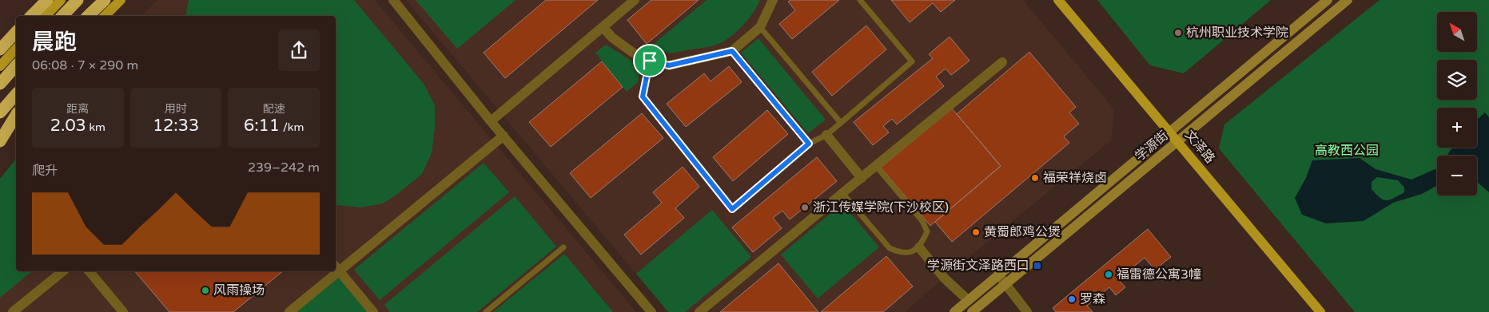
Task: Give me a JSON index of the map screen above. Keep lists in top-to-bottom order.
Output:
{
  "streets": {
    "main road": ["学源街", "文泽路"]
  },
  "crossings": [
    ["学源街", "文泽路"]
  ],
  "parks": ["高教西公园"],
  "places": {
    "other": [
      "杭州职业技术学院",
      "福荣祥烧卤",
      "浙江传媒学院(下沙校区)",
      "黄蜀郎鸡公煲",
      "福雷德公寓3幢",
      "风雨操场",
      "罗森"
    ],
    "transit": ["学源街文泽路西口"]
  },
  "north": "top left",
  "page": {
    "map_buttons": ["+", "−"],
    "heading": ["晨跑", "06:08 · 7 × 290 m"],
    "stats": [
      ["距离", "2.03 km"],
      ["用时", "12:33"],
      ["配速", "6:11 /km"]
    ],
    "chart": ["爬升", "239–242 m"]
  }
}
